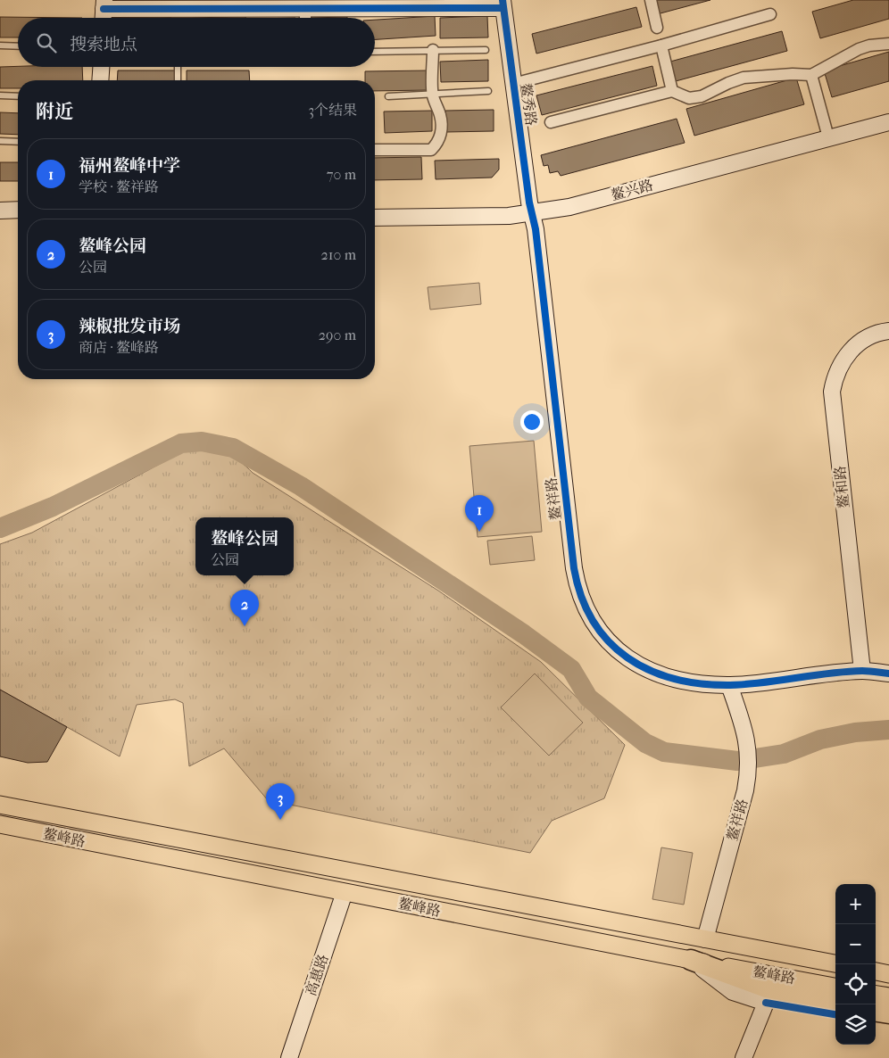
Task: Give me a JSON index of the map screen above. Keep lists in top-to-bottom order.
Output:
{
  "streets": {
    "main road": ["鳌峰路"],
    "street": [
      "鳌秀路",
      "鳌兴路",
      "鳌和路",
      "鳌祥路",
      "高惠路"
    ]
  },
  "crossings": [
    ["鳌秀路", "鳌兴路"],
    ["鳌秀路", "鳌祥路"],
    ["鳌兴路", "鳌祥路"],
    ["鳌祥路", "鳌峰路"],
    ["鳌峰路", "高惠路"]
  ],
  "page": {
    "search": "搜索地点",
    "heading": ["附近", "3个结果"],
    "list": [
      {
        "mark": "1",
        "name": "福州鳌峰中学",
        "note": "学校 · 鳌祥路",
        "value": "70 m"
      },
      {
        "mark": "2",
        "name": "鳌峰公园",
        "note": "公园",
        "value": "210 m"
      },
      {
        "mark": "3",
        "name": "辣椒批发市场",
        "note": "商店 · 鳌峰路",
        "value": "290 m"
      }
    ],
    "pins": ["1", "2", "3"],
    "popup": ["鳌峰公园", "公园"],
    "map_buttons": ["+", "−"]
  }
}
